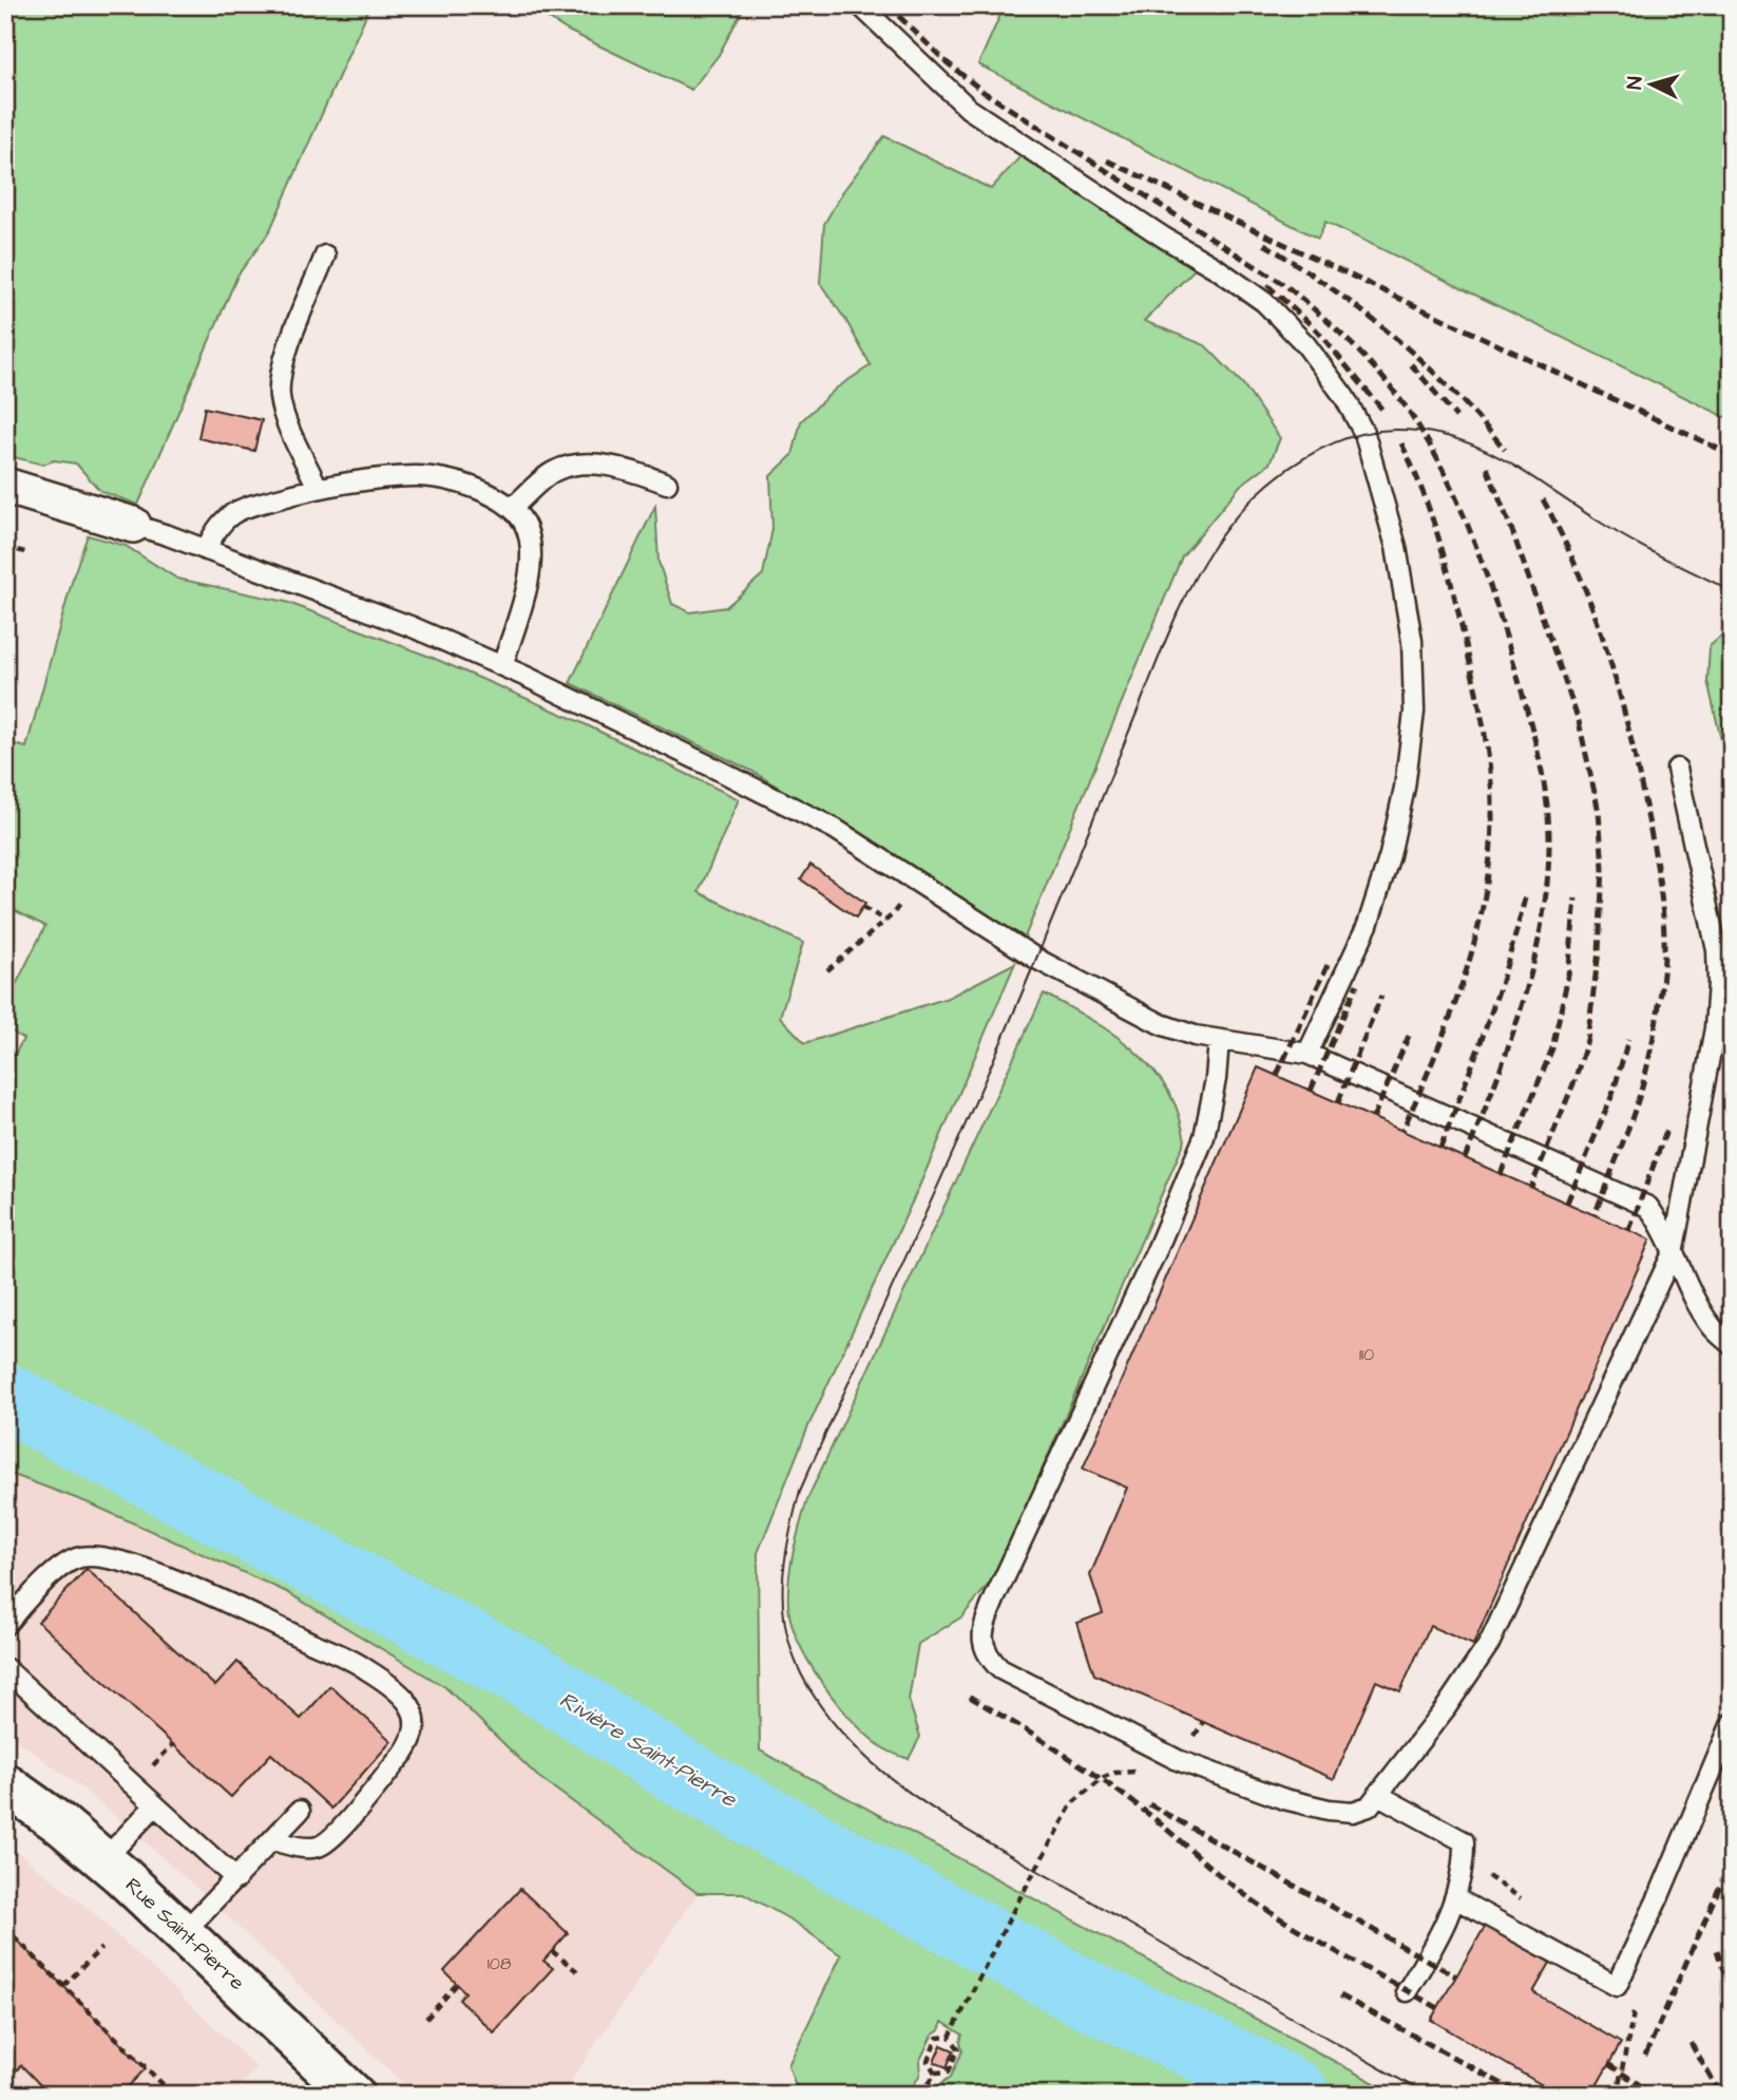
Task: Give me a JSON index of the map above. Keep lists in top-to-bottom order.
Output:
{
  "streets": {
    "main road": ["Rue Saint-Pierre"]
  },
  "water": ["Rivière Saint-Pierre"],
  "house_numbers": ["110", "108"],
  "north": "left"
}
